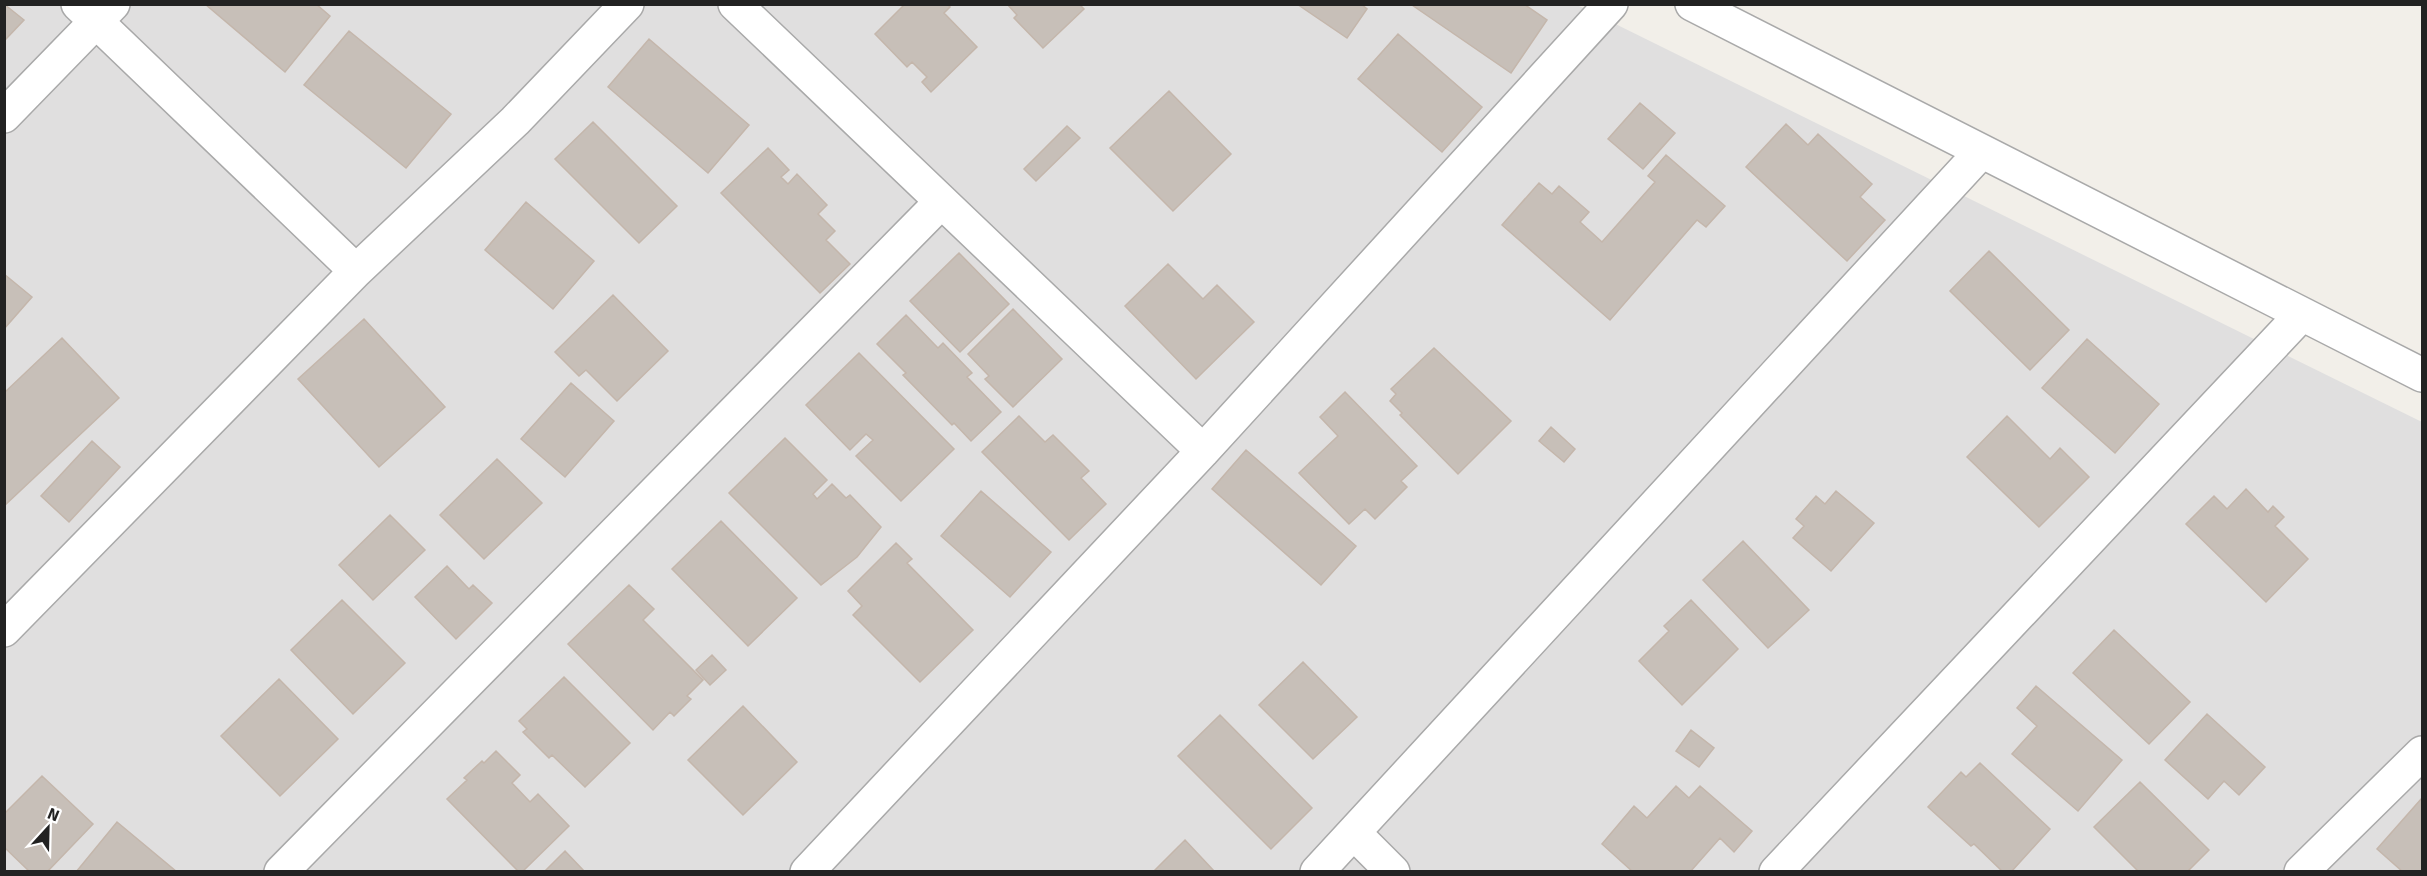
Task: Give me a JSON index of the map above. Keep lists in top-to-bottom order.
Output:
{
  "north": "top"
}
